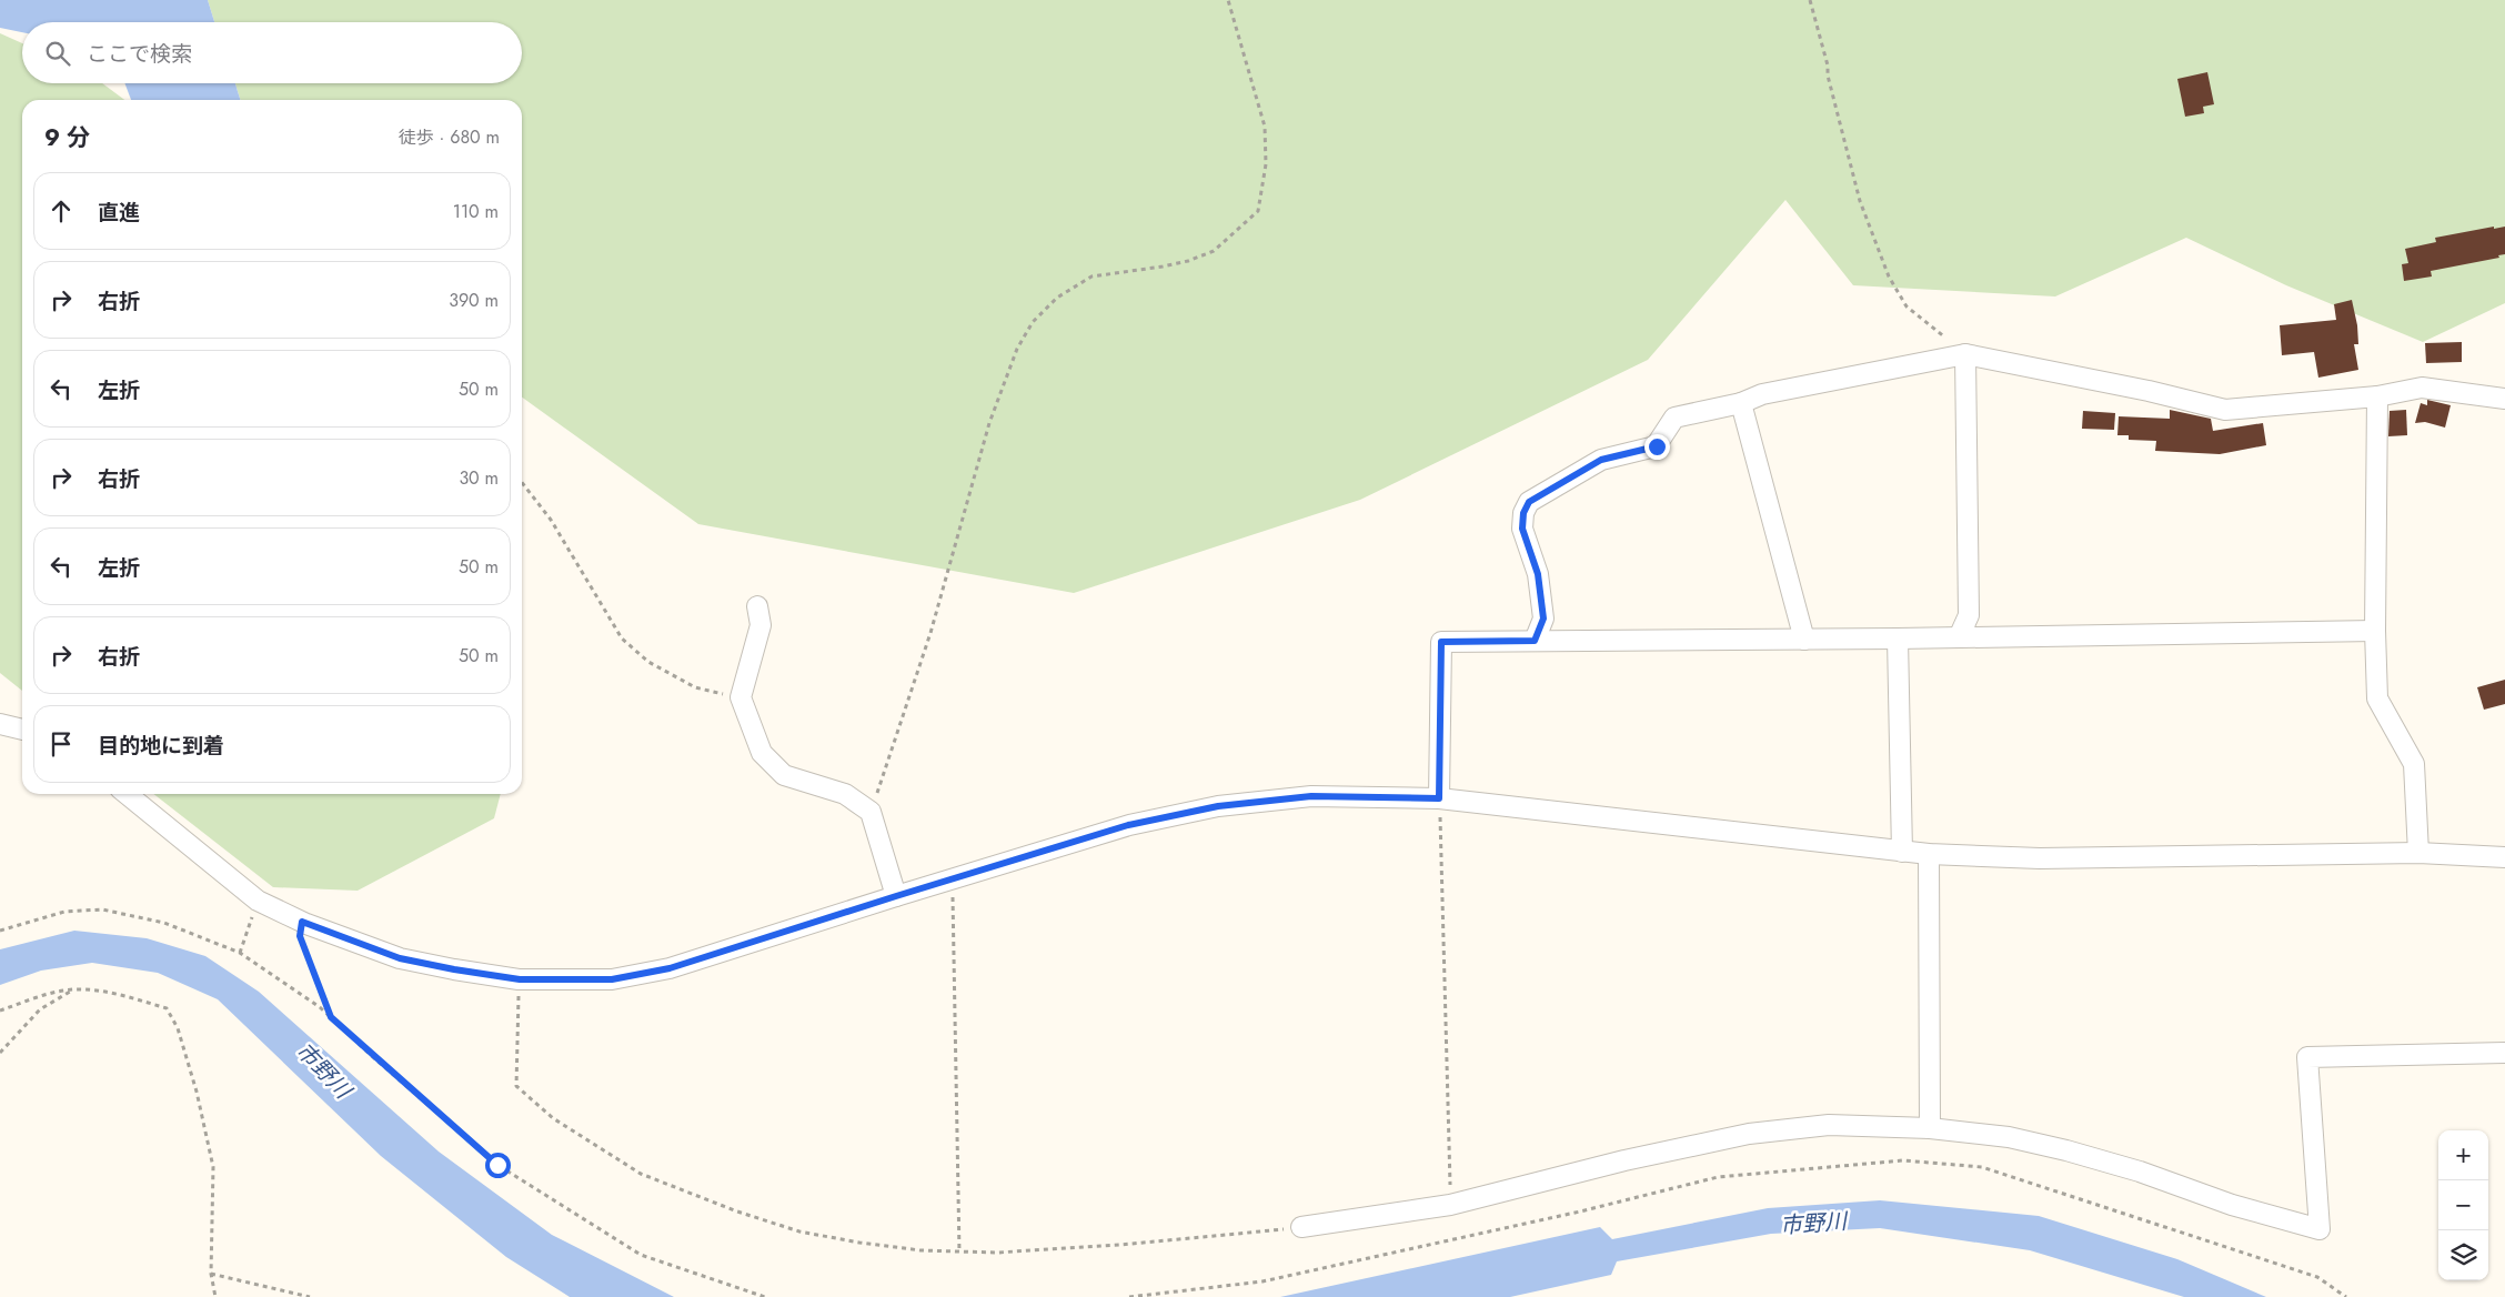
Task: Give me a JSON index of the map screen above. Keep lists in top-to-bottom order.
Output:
{
  "water": ["市野川"],
  "page": {
    "search": "ここで検索",
    "heading": ["9 分", "徒歩 · 680 m"],
    "list": [
      ["直進", "110 m"],
      ["右折", "390 m"],
      ["左折", "50 m"],
      ["右折", "30 m"],
      ["左折", "50 m"],
      ["右折", "50 m"],
      "目的地に到着"
    ],
    "map_buttons": ["+", "−"]
  }
}
